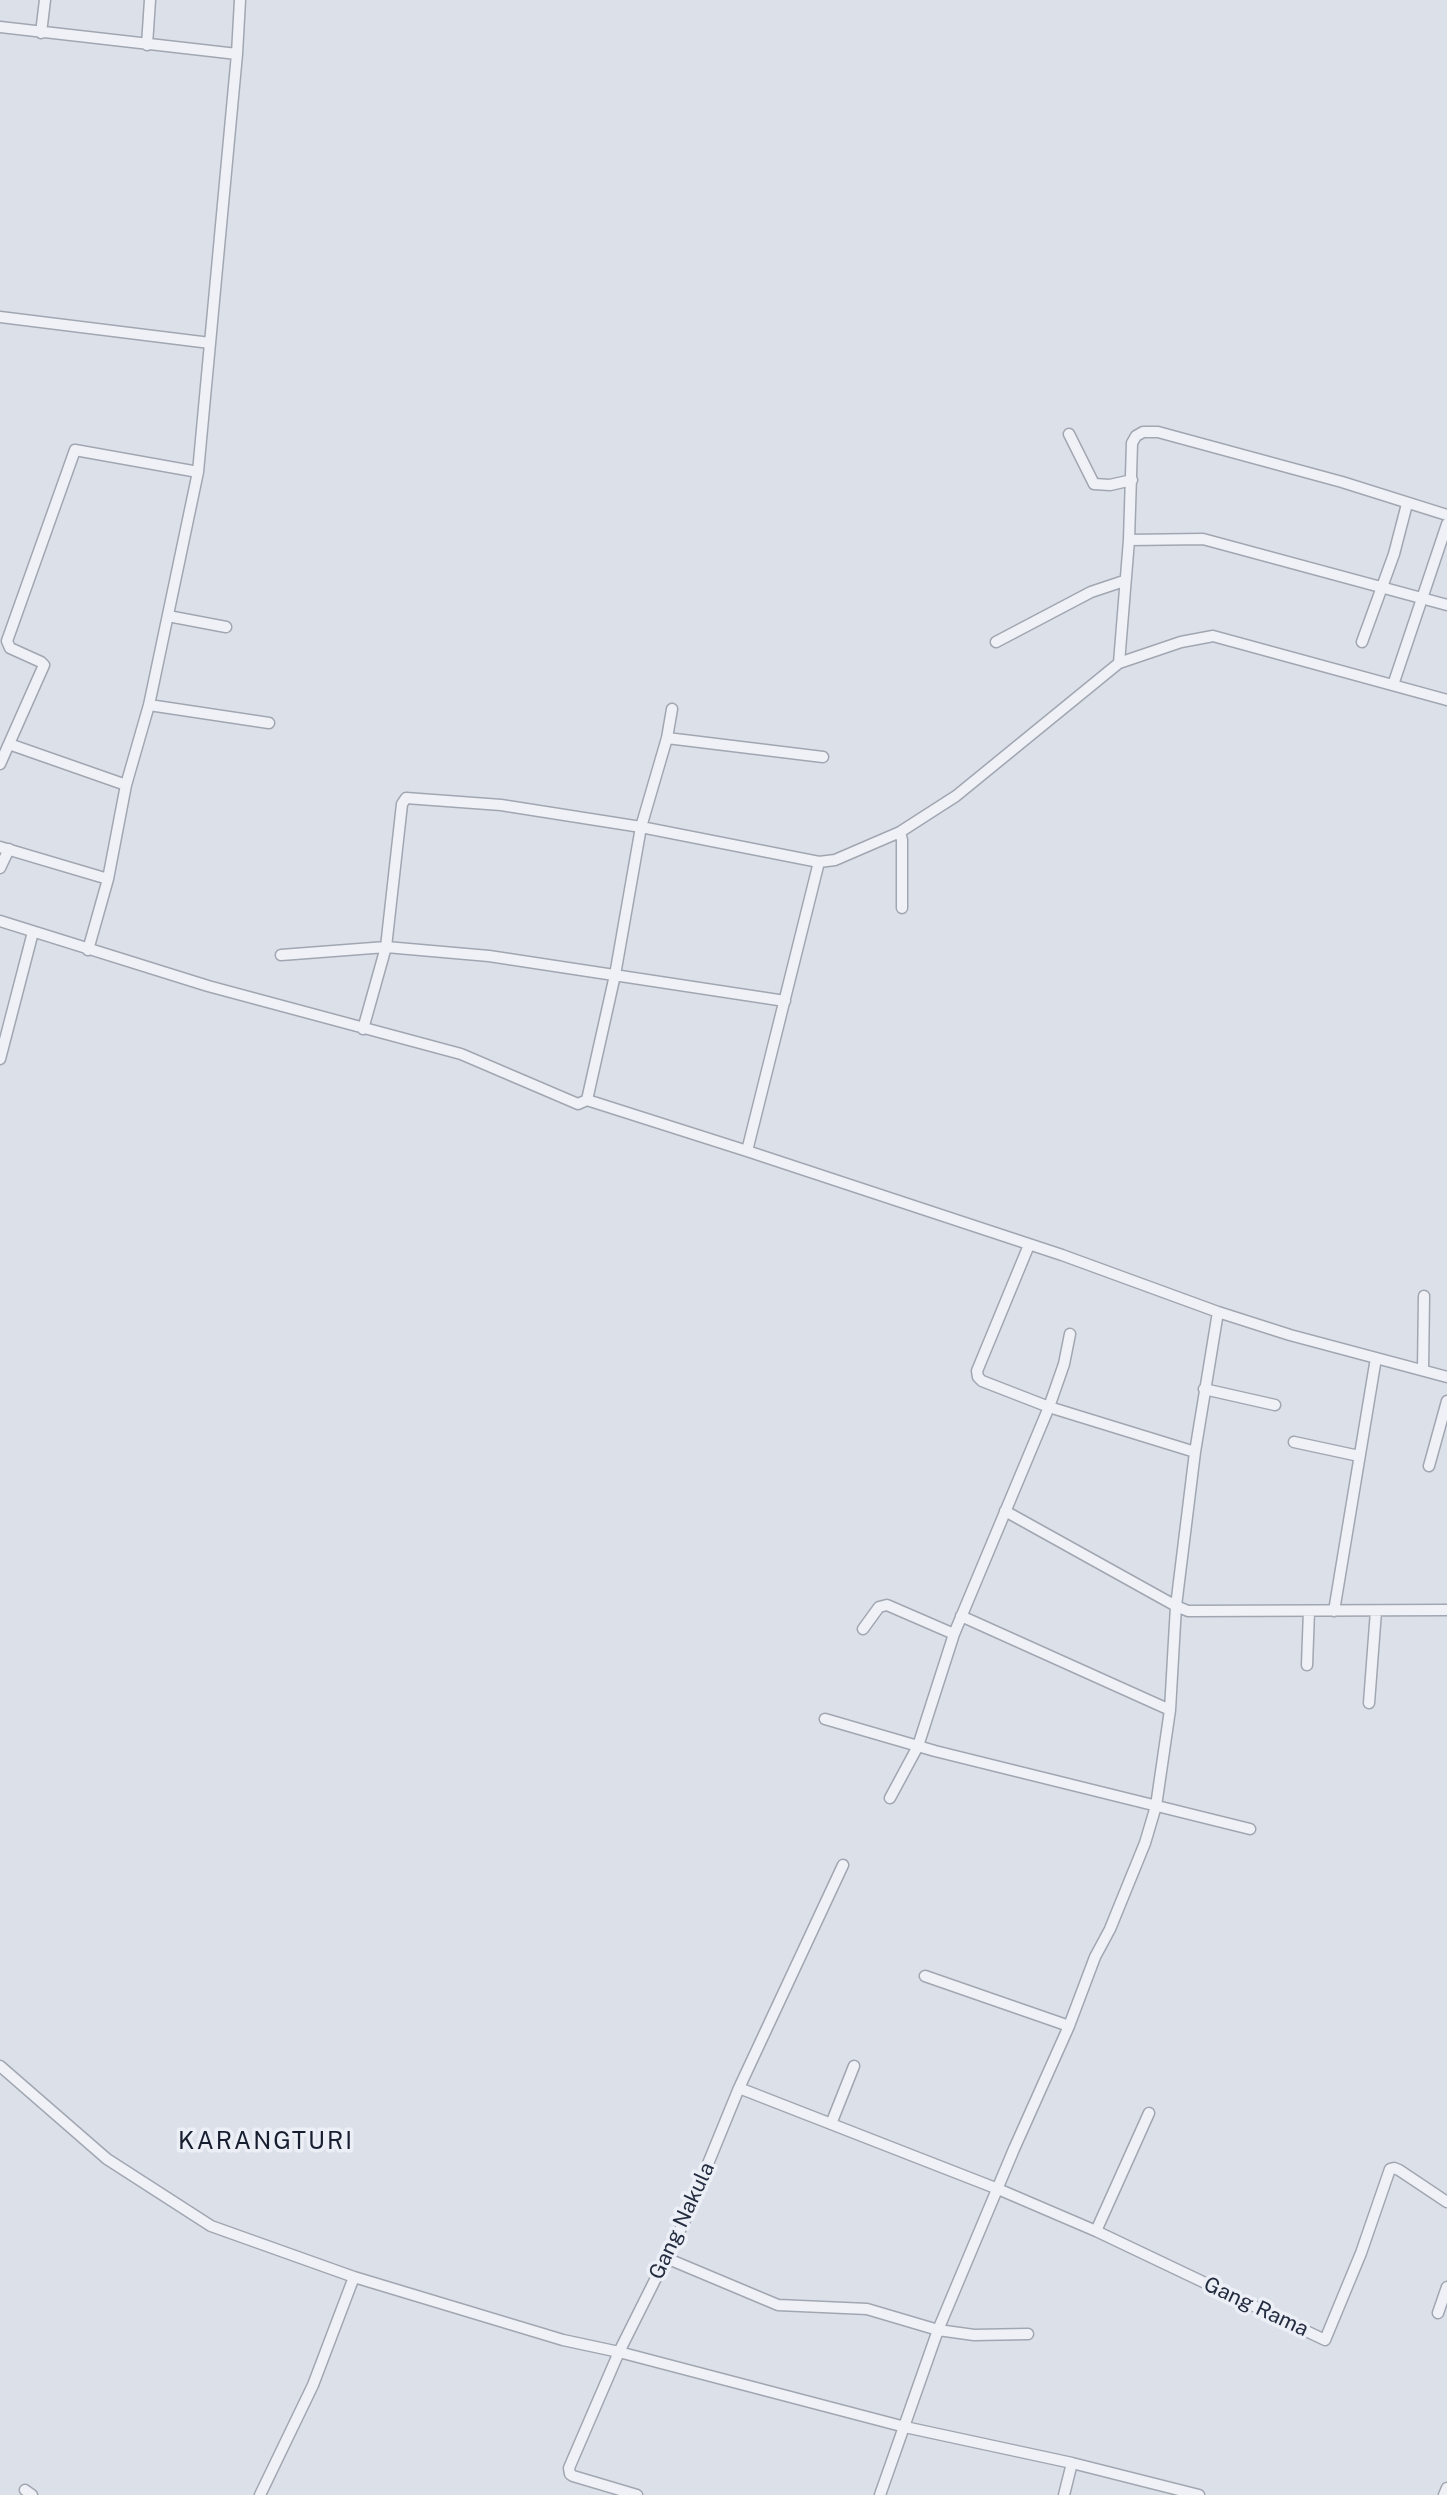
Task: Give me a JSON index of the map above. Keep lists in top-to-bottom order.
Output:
{
  "streets": {
    "street": ["Gang Nakula", "Gang Rama"]
  },
  "crossings": [
    ["Gang Nakula", "Gang Rama"]
  ],
  "districts": ["KARANGTURI"]
}
